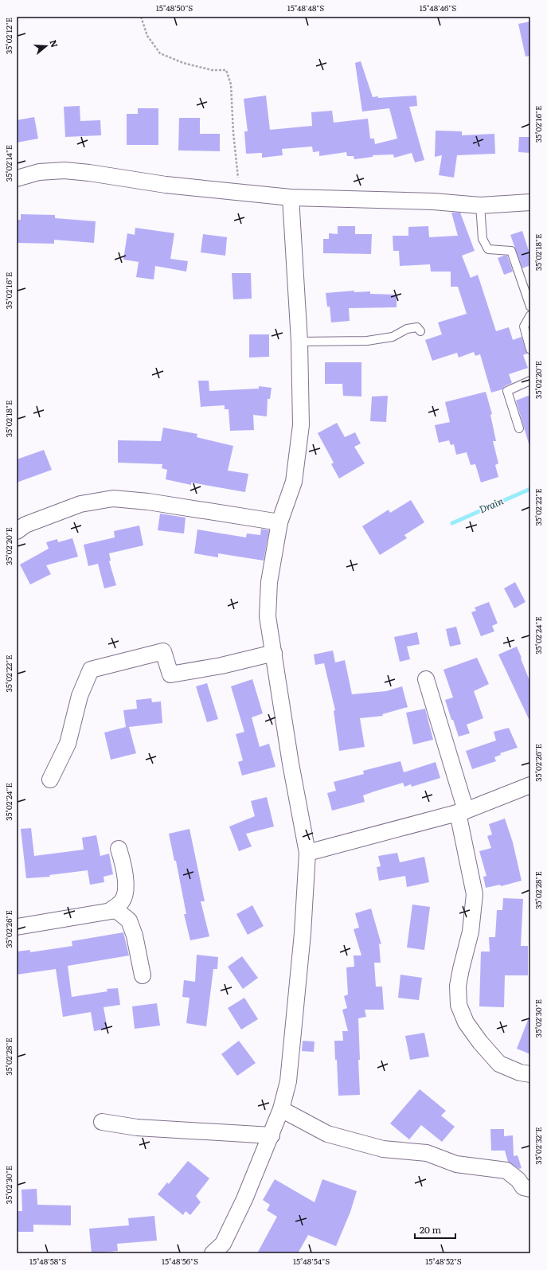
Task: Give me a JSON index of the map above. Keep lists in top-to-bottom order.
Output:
{
  "water": ["Drain"],
  "scale_bar": "20 m",
  "north": "right",
  "coordinates": [
    "15°48'50\"S",
    "15°48'48\"S",
    "15°48'46\"S",
    "35°02'12\"E",
    "35°02'16\"E",
    "35°02'14\"E",
    "35°02'18\"E",
    "35°02'20\"E",
    "35°02'22\"E",
    "35°02'24\"E",
    "35°02'26\"E",
    "35°02'28\"E",
    "35°02'30\"E",
    "35°02'32\"E",
    "15°48'58\"S",
    "15°48'56\"S",
    "15°48'54\"S",
    "15°48'52\"S"
  ]
}
